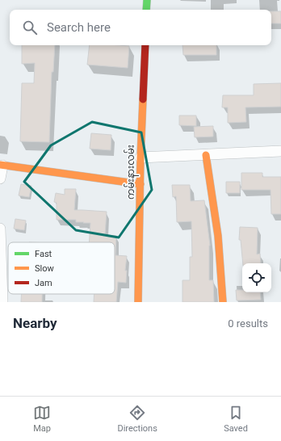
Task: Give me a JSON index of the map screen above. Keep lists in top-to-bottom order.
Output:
{
  "streets": {
    "street": ["ကမ်းနားလမ်း"]
  },
  "legend": ["Fast", "Slow", "Jam"],
  "page": {
    "search": "Search here",
    "heading": ["Nearby", "0 results"],
    "nav": ["Map", "Directions", "Saved"]
  }
}
